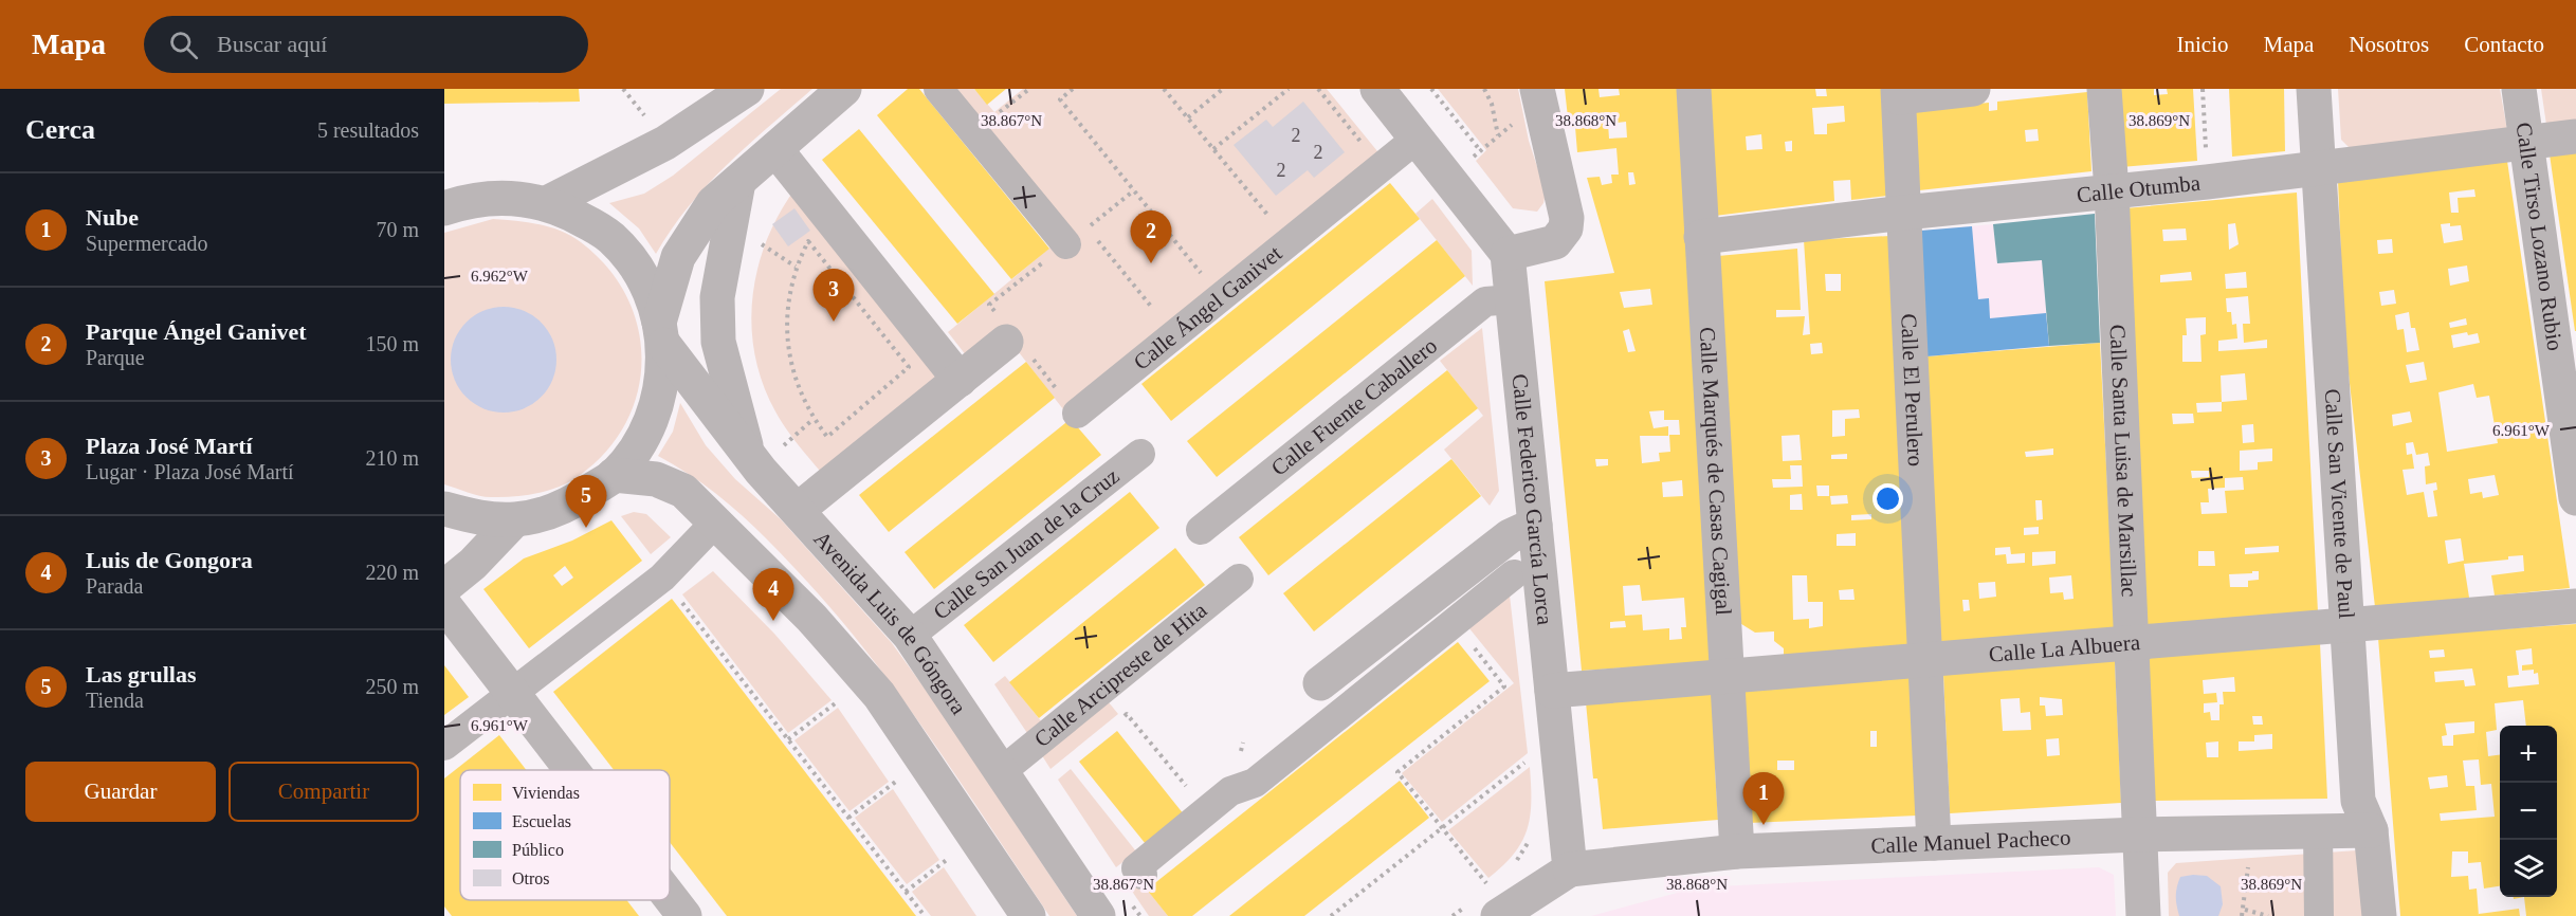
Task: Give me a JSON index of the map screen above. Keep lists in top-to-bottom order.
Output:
{
  "streets": {
    "street": [
      "Calle Otumba",
      "Calle Tirso Lozano Rubio",
      "Calle Ángel Ganivet",
      "Calle El Perulero",
      "Calle Fuente Caballero",
      "Calle Santa Luisa de Marsillac",
      "Calle Marqués de Casas Cagigal",
      "Calle Federico García Lorca",
      "Calle San Vicente de Paul",
      "Calle San Juan de la Cruz",
      "Avenida Luis de Góngora",
      "Calle La Albuera",
      "Calle Arcipreste de Hita",
      "Calle Manuel Pacheco"
    ]
  },
  "crossings": [
    ["Calle Otumba", "Calle Tirso Lozano Rubio"],
    ["Calle Otumba", "Calle El Perulero"],
    ["Calle Otumba", "Calle Santa Luisa de Marsillac"],
    ["Calle Otumba", "Calle Marqués de Casas Cagigal"],
    ["Calle Otumba", "Calle San Vicente de Paul"],
    ["Calle El Perulero", "Calle La Albuera"],
    ["Calle El Perulero", "Calle Manuel Pacheco"],
    ["Calle Fuente Caballero", "Calle Federico García Lorca"],
    ["Calle Santa Luisa de Marsillac", "Calle La Albuera"],
    ["Calle Santa Luisa de Marsillac", "Calle Manuel Pacheco"],
    ["Calle Marqués de Casas Cagigal", "Calle La Albuera"],
    ["Calle Marqués de Casas Cagigal", "Calle Manuel Pacheco"],
    ["Calle Federico García Lorca", "Calle La Albuera"],
    ["Calle Federico García Lorca", "Calle Manuel Pacheco"],
    ["Calle San Vicente de Paul", "Calle La Albuera"],
    ["Calle San Vicente de Paul", "Calle Manuel Pacheco"],
    ["Calle San Juan de la Cruz", "Avenida Luis de Góngora"],
    ["Avenida Luis de Góngora", "Calle Arcipreste de Hita"]
  ],
  "house_numbers": ["2", "2", "2"],
  "legend": [
    "Viviendas",
    "Escuelas",
    "Público",
    "Otros"
  ],
  "page": {
    "header": "Mapa",
    "search": "Buscar aquí",
    "nav": [
      "Inicio",
      "Mapa",
      "Nosotros",
      "Contacto"
    ],
    "heading": ["Cerca", "5 resultados"],
    "list": [
      {
        "mark": "1",
        "name": "Nube",
        "note": "Supermercado",
        "value": "70 m"
      },
      {
        "mark": "2",
        "name": "Parque Ángel Ganivet",
        "note": "Parque",
        "value": "150 m"
      },
      {
        "mark": "3",
        "name": "Plaza José Martí",
        "note": "Lugar · Plaza José Martí",
        "value": "210 m"
      },
      {
        "mark": "4",
        "name": "Luis de Gongora",
        "note": "Parada",
        "value": "220 m"
      },
      {
        "mark": "5",
        "name": "Las grullas",
        "note": "Tienda",
        "value": "250 m"
      }
    ],
    "pins": [
      "2",
      "3",
      "5",
      "4",
      "1"
    ],
    "map_buttons": ["+", "−"],
    "buttons": ["Guardar", "Compartir"]
  },
  "coordinates": [
    "38.867°N",
    "38.868°N",
    "38.869°N",
    "6.962°W",
    "6.961°W"
  ]
}
